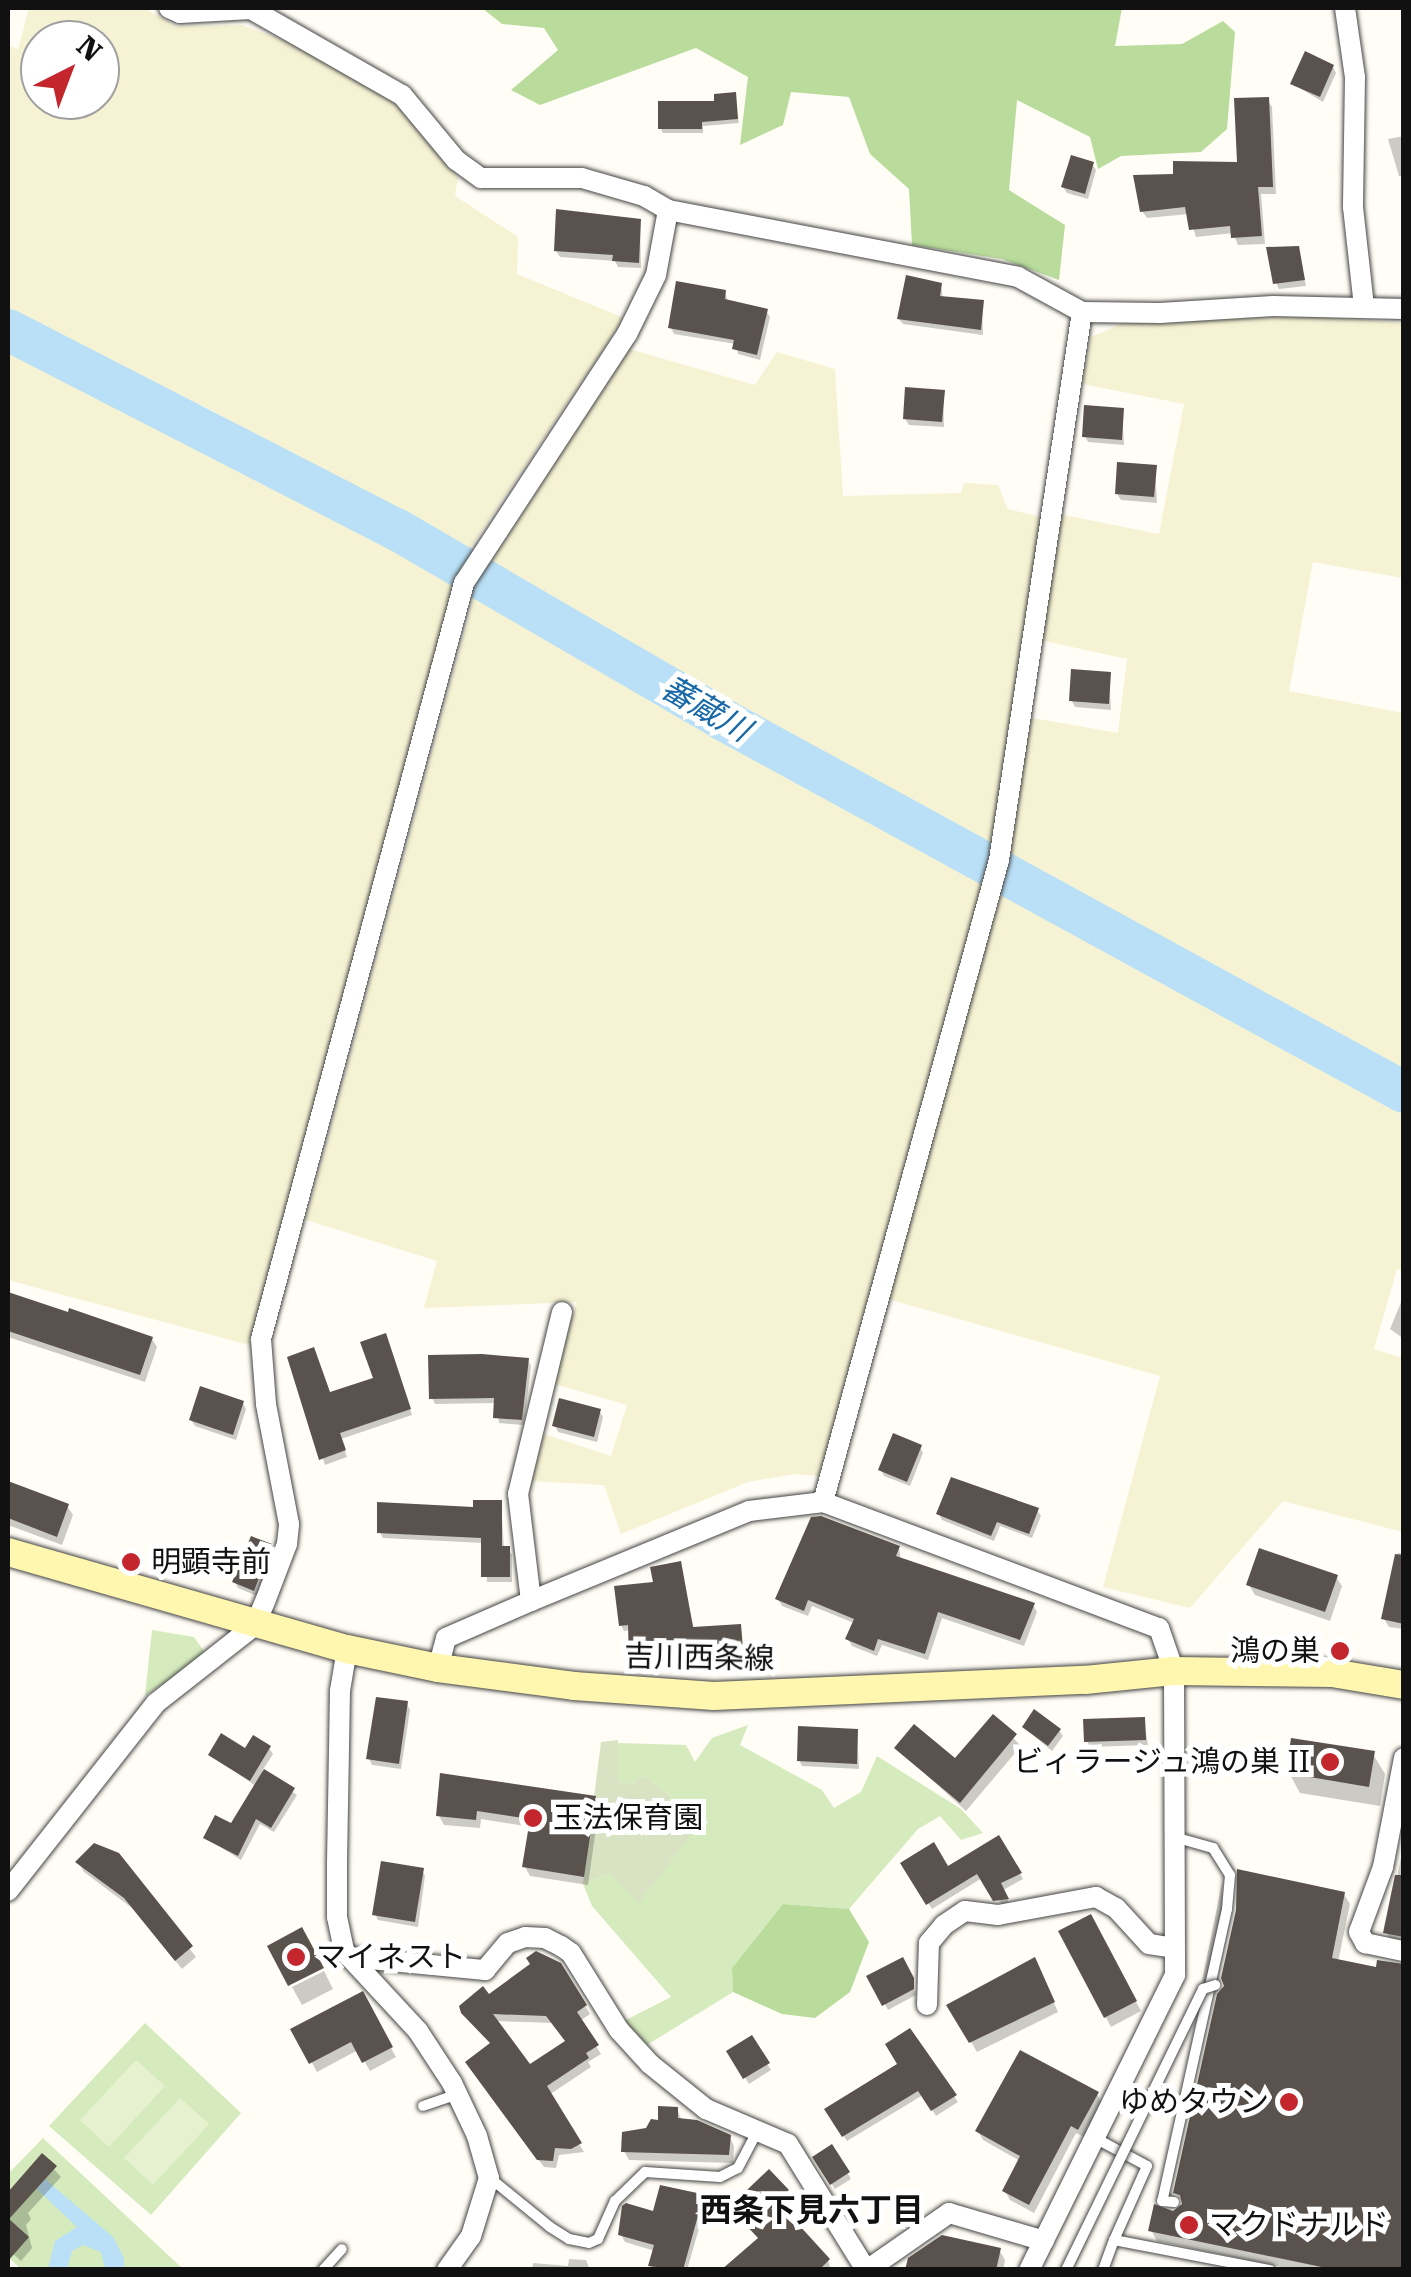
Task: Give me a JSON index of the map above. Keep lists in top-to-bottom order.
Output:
{
  "streets": {
    "main road": ["吉川西条線"]
  },
  "districts": ["西条下見六丁目"],
  "water": ["蕃蔵川"],
  "places": [
    "明顕寺前",
    "鴻の巣",
    "ビィラージュ鴻の巣 II",
    "玉法保育園",
    "マイネスト",
    "ゆめタウン",
    "マクドナルド"
  ],
  "north": "top right"
}
